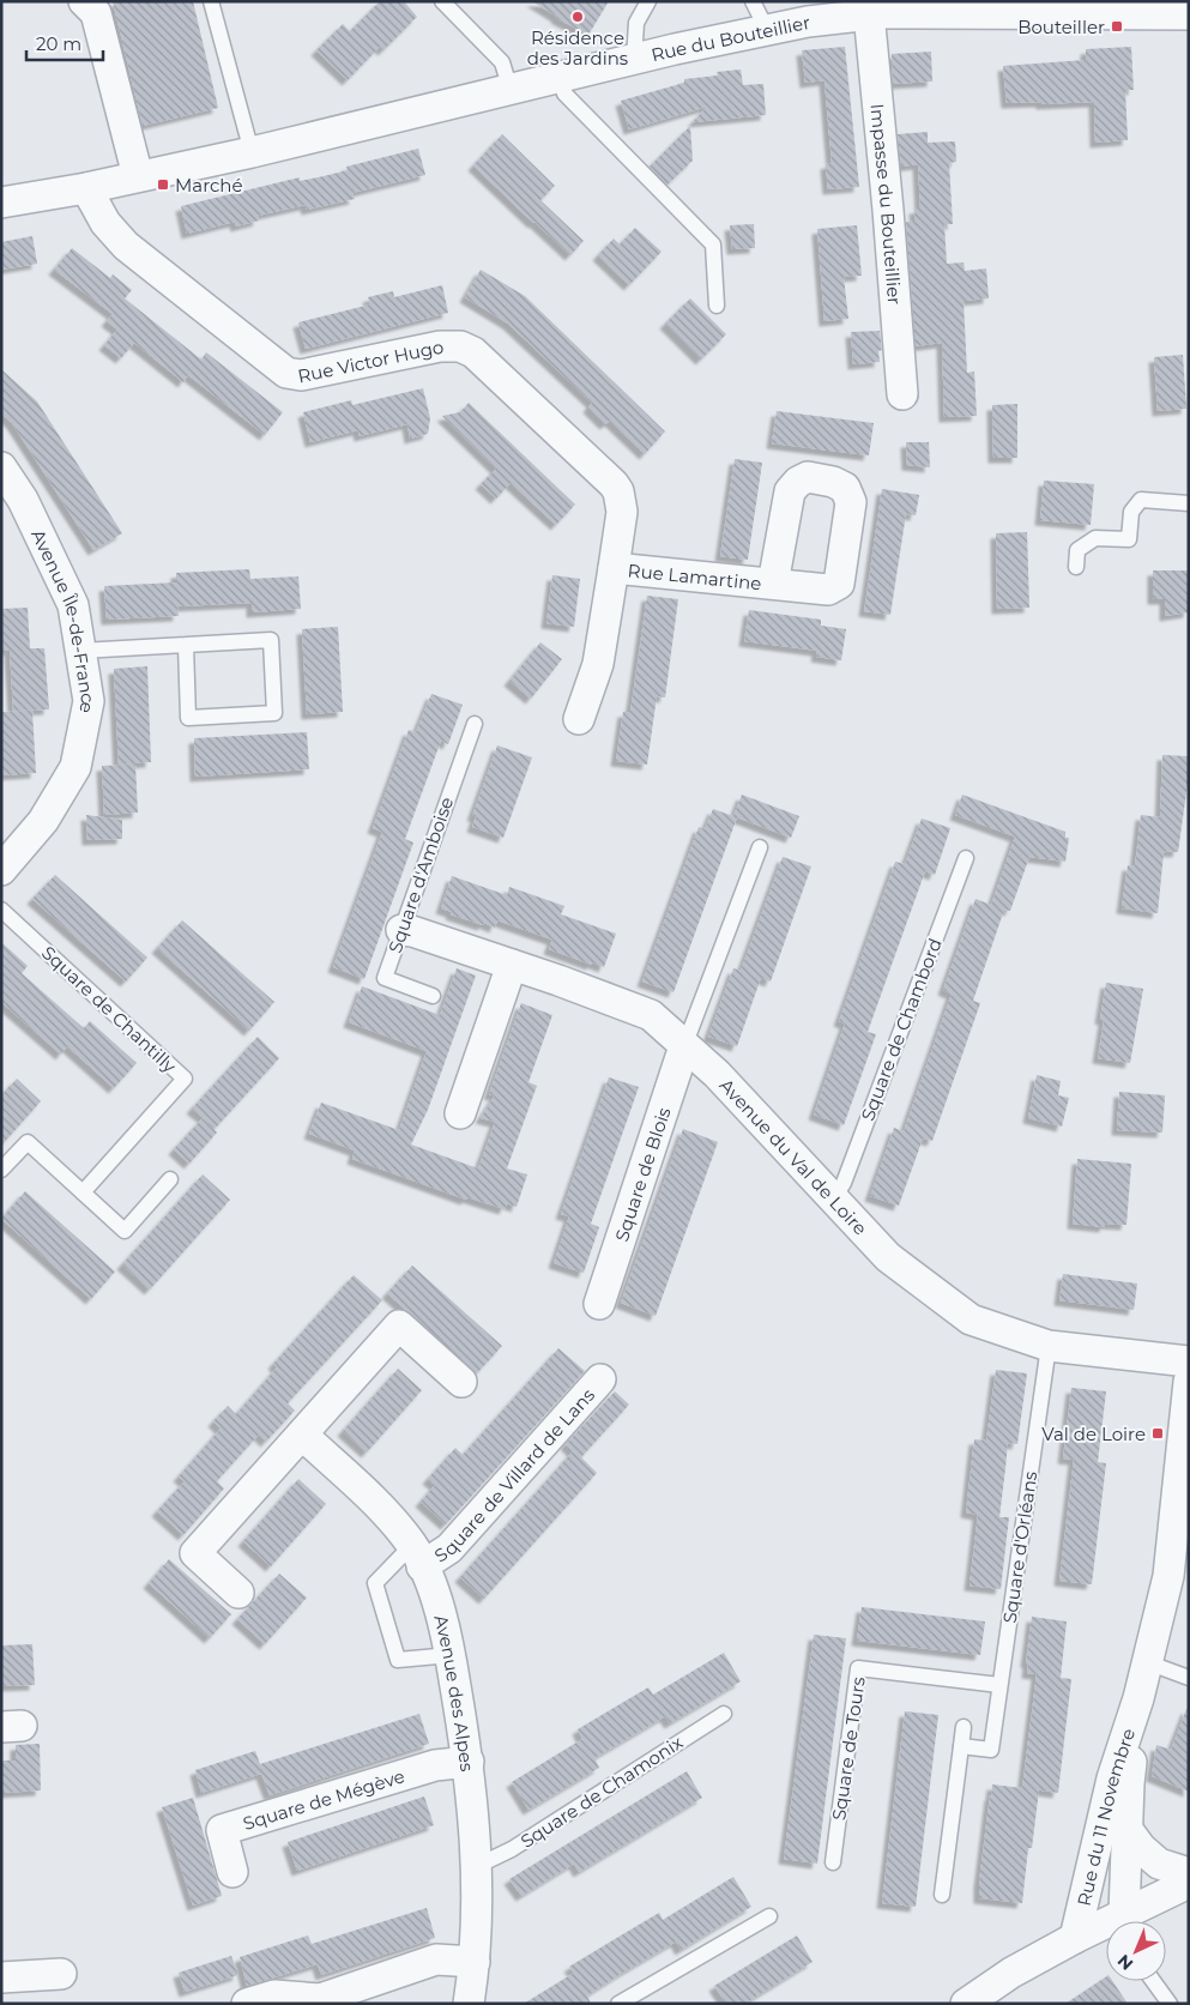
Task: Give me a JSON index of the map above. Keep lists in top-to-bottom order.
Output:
{
  "streets": {
    "street": [
      "Rue du Bouteillier",
      "Impasse du Bouteillier",
      "Rue Victor Hugo",
      "Rue Lamartine",
      "Avenue Île-de-France",
      "Avenue du Val de Loire",
      "Square de Blois",
      "Square de Villard de Lans",
      "Avenue des Alpes",
      "Square de Mégève",
      "Rue du 11 Novembre"
    ],
    "lane": [
      "Square d'Amboise",
      "Square de Chantilly",
      "Square de Chambord",
      "Square d'Orléans",
      "Square de Tours",
      "Square de Chamonix"
    ]
  },
  "crossings": [
    ["Rue du Bouteillier", "Impasse du Bouteillier"],
    ["Rue du Bouteillier", "Rue Victor Hugo"],
    ["Rue Victor Hugo", "Rue Lamartine"],
    ["Square d'Amboise", "Avenue du Val de Loire"],
    ["Square de Chambord", "Avenue du Val de Loire"],
    ["Avenue du Val de Loire", "Square de Blois"],
    ["Avenue du Val de Loire", "Square d'Orléans"],
    ["Square de Villard de Lans", "Avenue des Alpes"],
    ["Square d'Orléans", "Square de Tours"],
    ["Avenue des Alpes", "Square de Chamonix"],
    ["Avenue des Alpes", "Square de Mégève"]
  ],
  "places": {
    "other": ["Résidence des Jardins"],
    "transit": ["Bouteiller", "Marché", "Val de Loire"]
  },
  "scale_bar": "20 m",
  "north": "bottom left"
}
